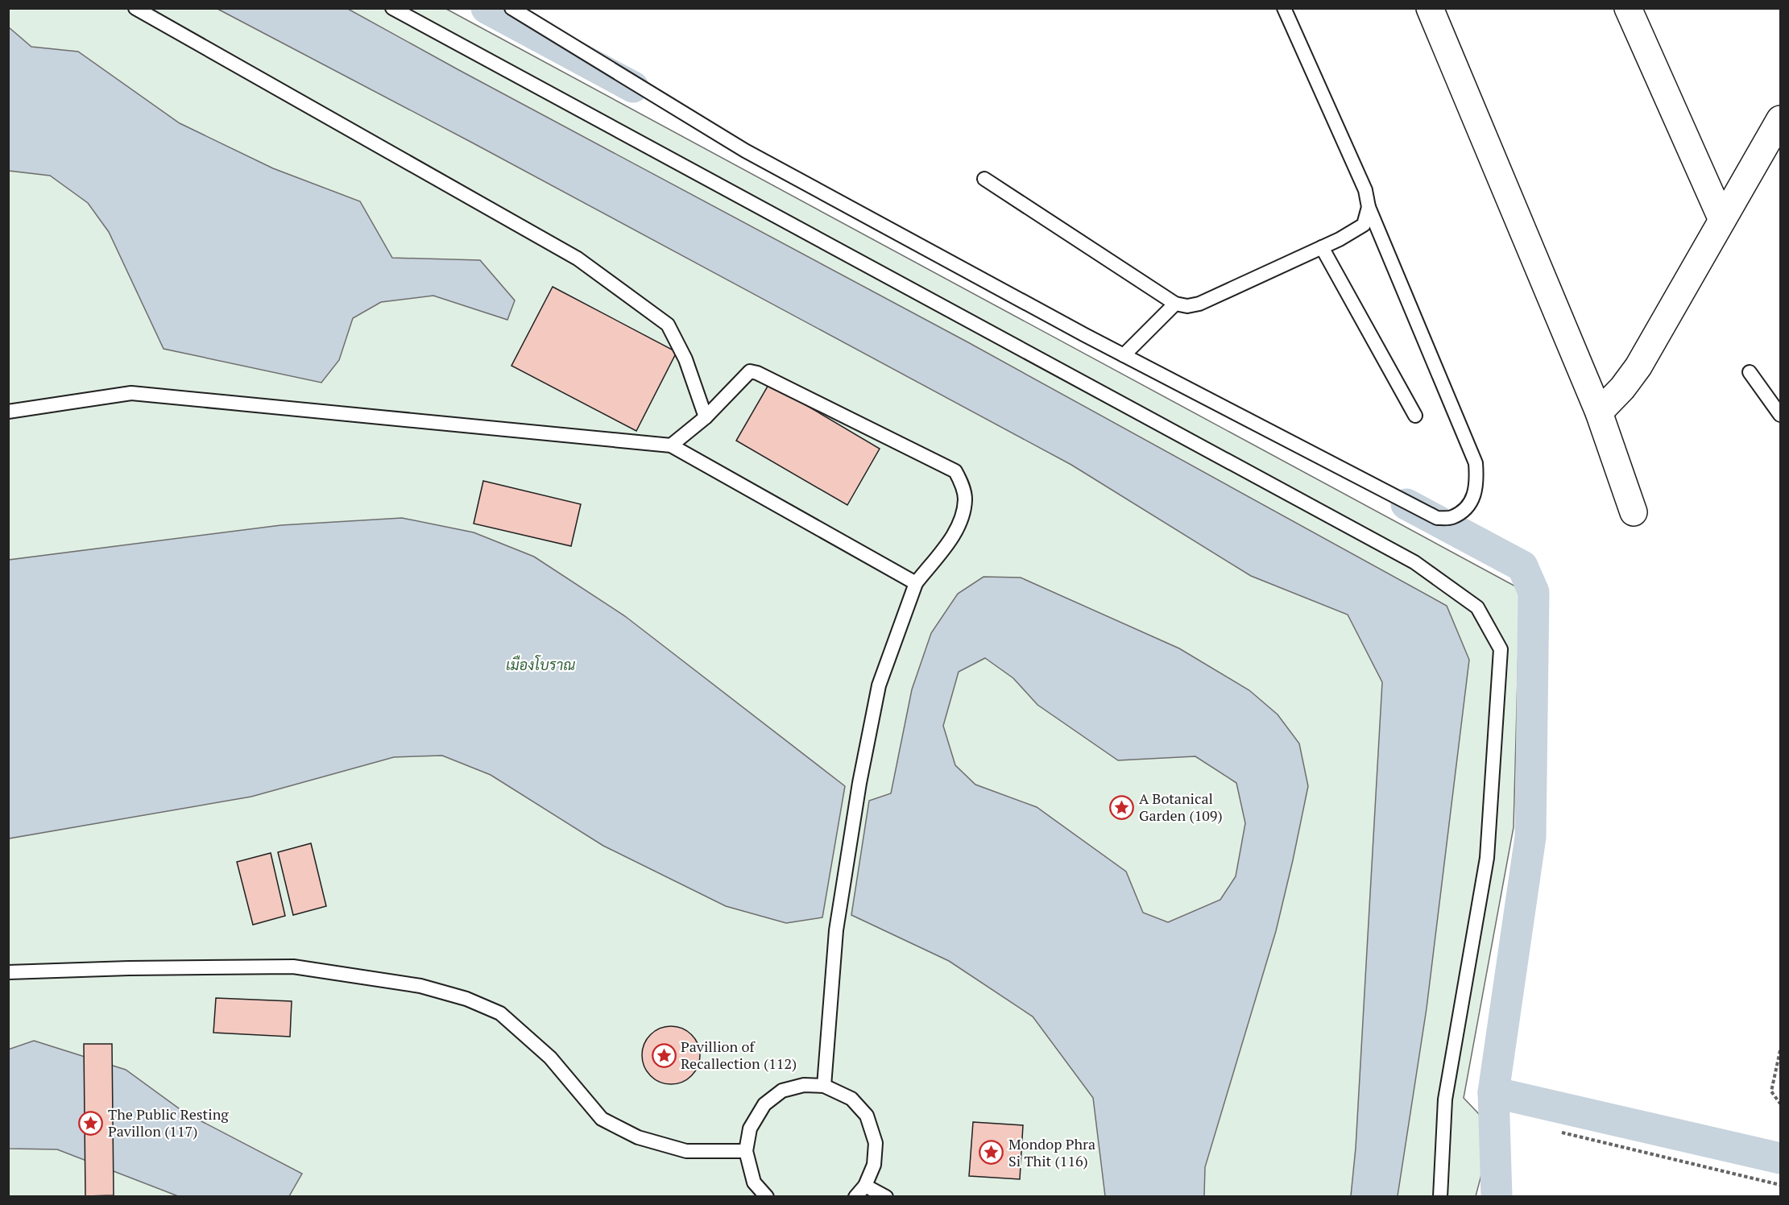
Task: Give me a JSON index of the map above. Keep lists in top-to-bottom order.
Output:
{
  "parks": ["เมืองโบราณ"],
  "places": {
    "place": [
      "A Botanical Garden (109)",
      "Pavillion of Recallection (112)",
      "The Public Resting Pavillon (117)",
      "Mondop Phra Si Thit (116)"
    ]
  }
}
